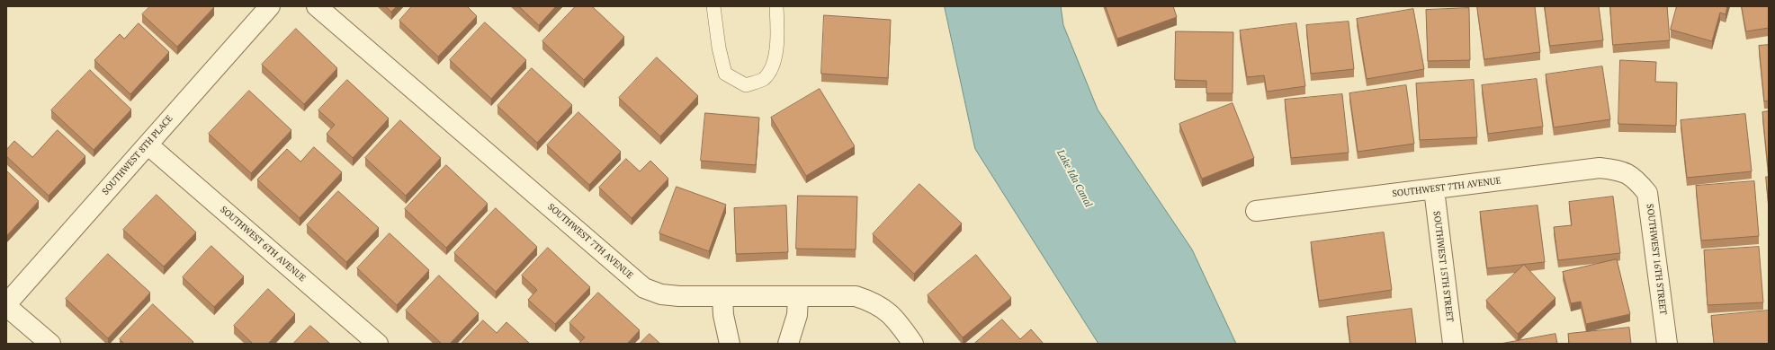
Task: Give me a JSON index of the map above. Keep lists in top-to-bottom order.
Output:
{
  "streets": {
    "street": [
      "SOUTHWEST 8TH PLACE",
      "SOUTHWEST 7TH AVENUE",
      "SOUTHWEST 6TH AVENUE",
      "SOUTHWEST 16TH STREET",
      "SOUTHWEST 15TH STREET"
    ]
  },
  "crossings": [
    ["SOUTHWEST 8TH PLACE", "SOUTHWEST 6TH AVENUE"],
    ["SOUTHWEST 7TH AVENUE", "SOUTHWEST 16TH STREET"],
    ["SOUTHWEST 7TH AVENUE", "SOUTHWEST 15TH STREET"]
  ],
  "water": ["Lake Ida Canal"]
}
